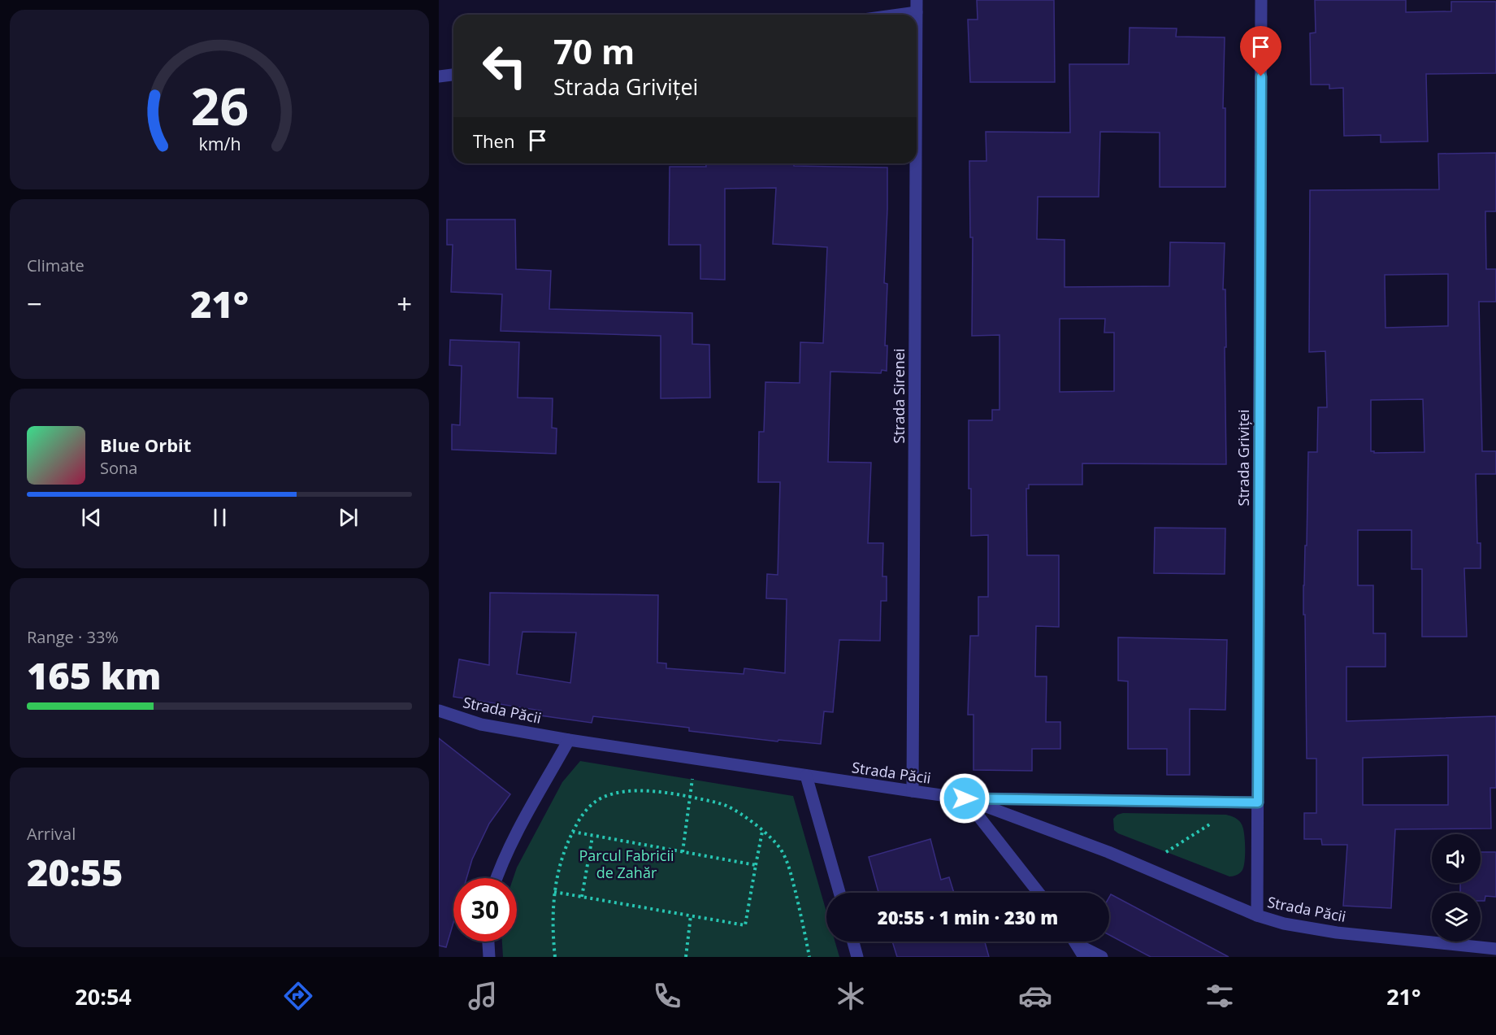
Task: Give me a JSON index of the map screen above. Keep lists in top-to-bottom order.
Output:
{
  "streets": {
    "street": ["Strada Sirenei", "Strada Griviței", "Strada Păcii"]
  },
  "crossings": [
    ["Strada Sirenei", "Strada Păcii"],
    ["Strada Griviței", "Strada Păcii"]
  ],
  "parks": ["Parcul Fabricii de Zahăr"],
  "page": {
    "turn": ["70 m", "Strada Griviței"],
    "then": "Then",
    "tile": [
      "Climate",
      ["Range · 33%", "165 km"],
      ["Arrival", "20:55"]
    ],
    "heat": ["−", "21°", "+"],
    "song": ["Blue Orbit", "Sona"],
    "limit": "30",
    "trip": "20:55 · 1 min · 230 m",
    "tabs": ["20:54", "21°"],
    "gauge": ["26", "km/h"]
  }
}
